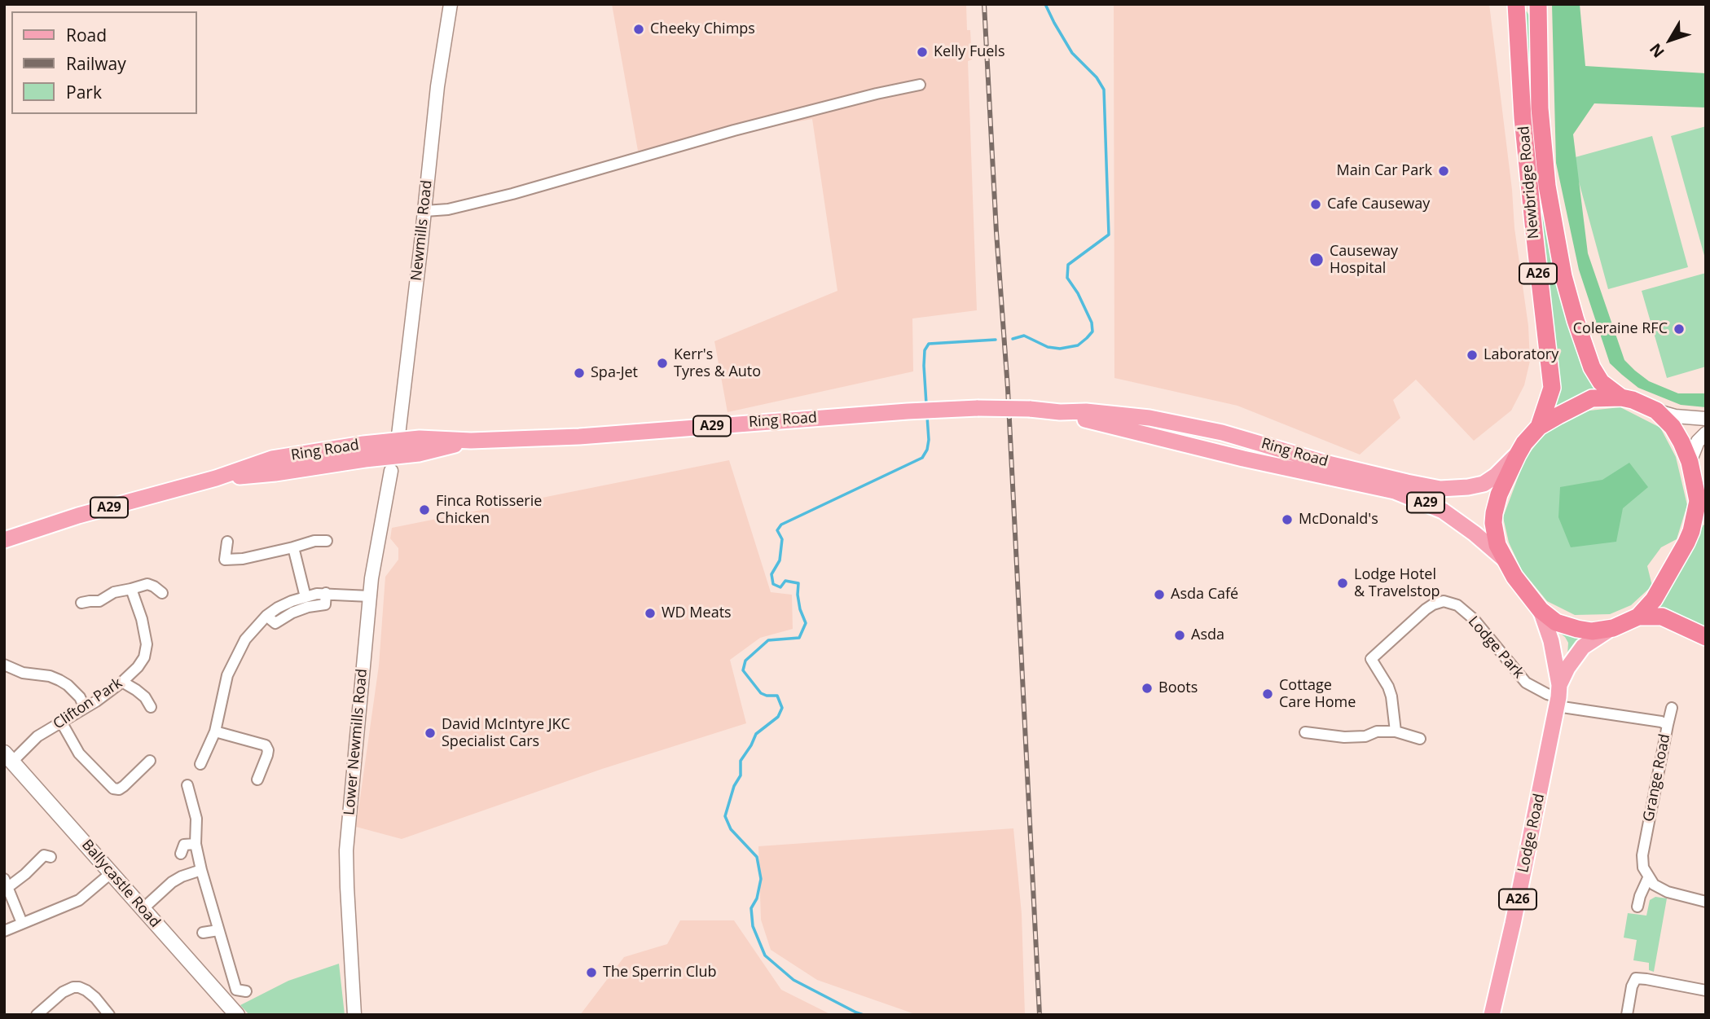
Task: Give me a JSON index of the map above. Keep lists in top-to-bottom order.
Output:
{
  "streets": {
    "highway": ["Newbridge Road", "A26", "A29"],
    "main road": ["Ring Road", "Lodge Road", "Ballycastle Road"],
    "street": [
      "Newmills Road",
      "Lodge Park",
      "Clifton Park",
      "Lower Newmills Road",
      "Grange Road"
    ]
  },
  "crossings": [
    ["Newbridge Road", "A29"],
    ["Newmills Road", "Ring Road"],
    ["Newmills Road", "Lower Newmills Road"],
    ["Ring Road", "A29"],
    ["Ring Road", "Lower Newmills Road"],
    ["A29", "Lodge Road"],
    ["Lodge Park", "Grange Road"],
    ["Lodge Park", "Lodge Road"],
    ["Clifton Park", "Ballycastle Road"],
    ["Grange Road", "Lodge Road"]
  ],
  "places": [
    "Cheeky Chimps",
    "Kelly Fuels",
    "Main Car Park",
    "Cafe Causeway",
    "Causeway Hospital",
    "Coleraine RFC",
    "Laboratory",
    "Kerr's Tyres & Auto",
    "Spa-Jet",
    "Finca Rotisserie Chicken",
    "McDonald's",
    "Lodge Hotel & Travelstop",
    "Asda Café",
    "WD Meats",
    "Asda",
    "Boots",
    "Cottage Care Home",
    "David McIntyre JKC Specialist Cars",
    "The Sperrin Club"
  ],
  "legend": ["Road", "Railway", "Park"],
  "north": "bottom left"
}
